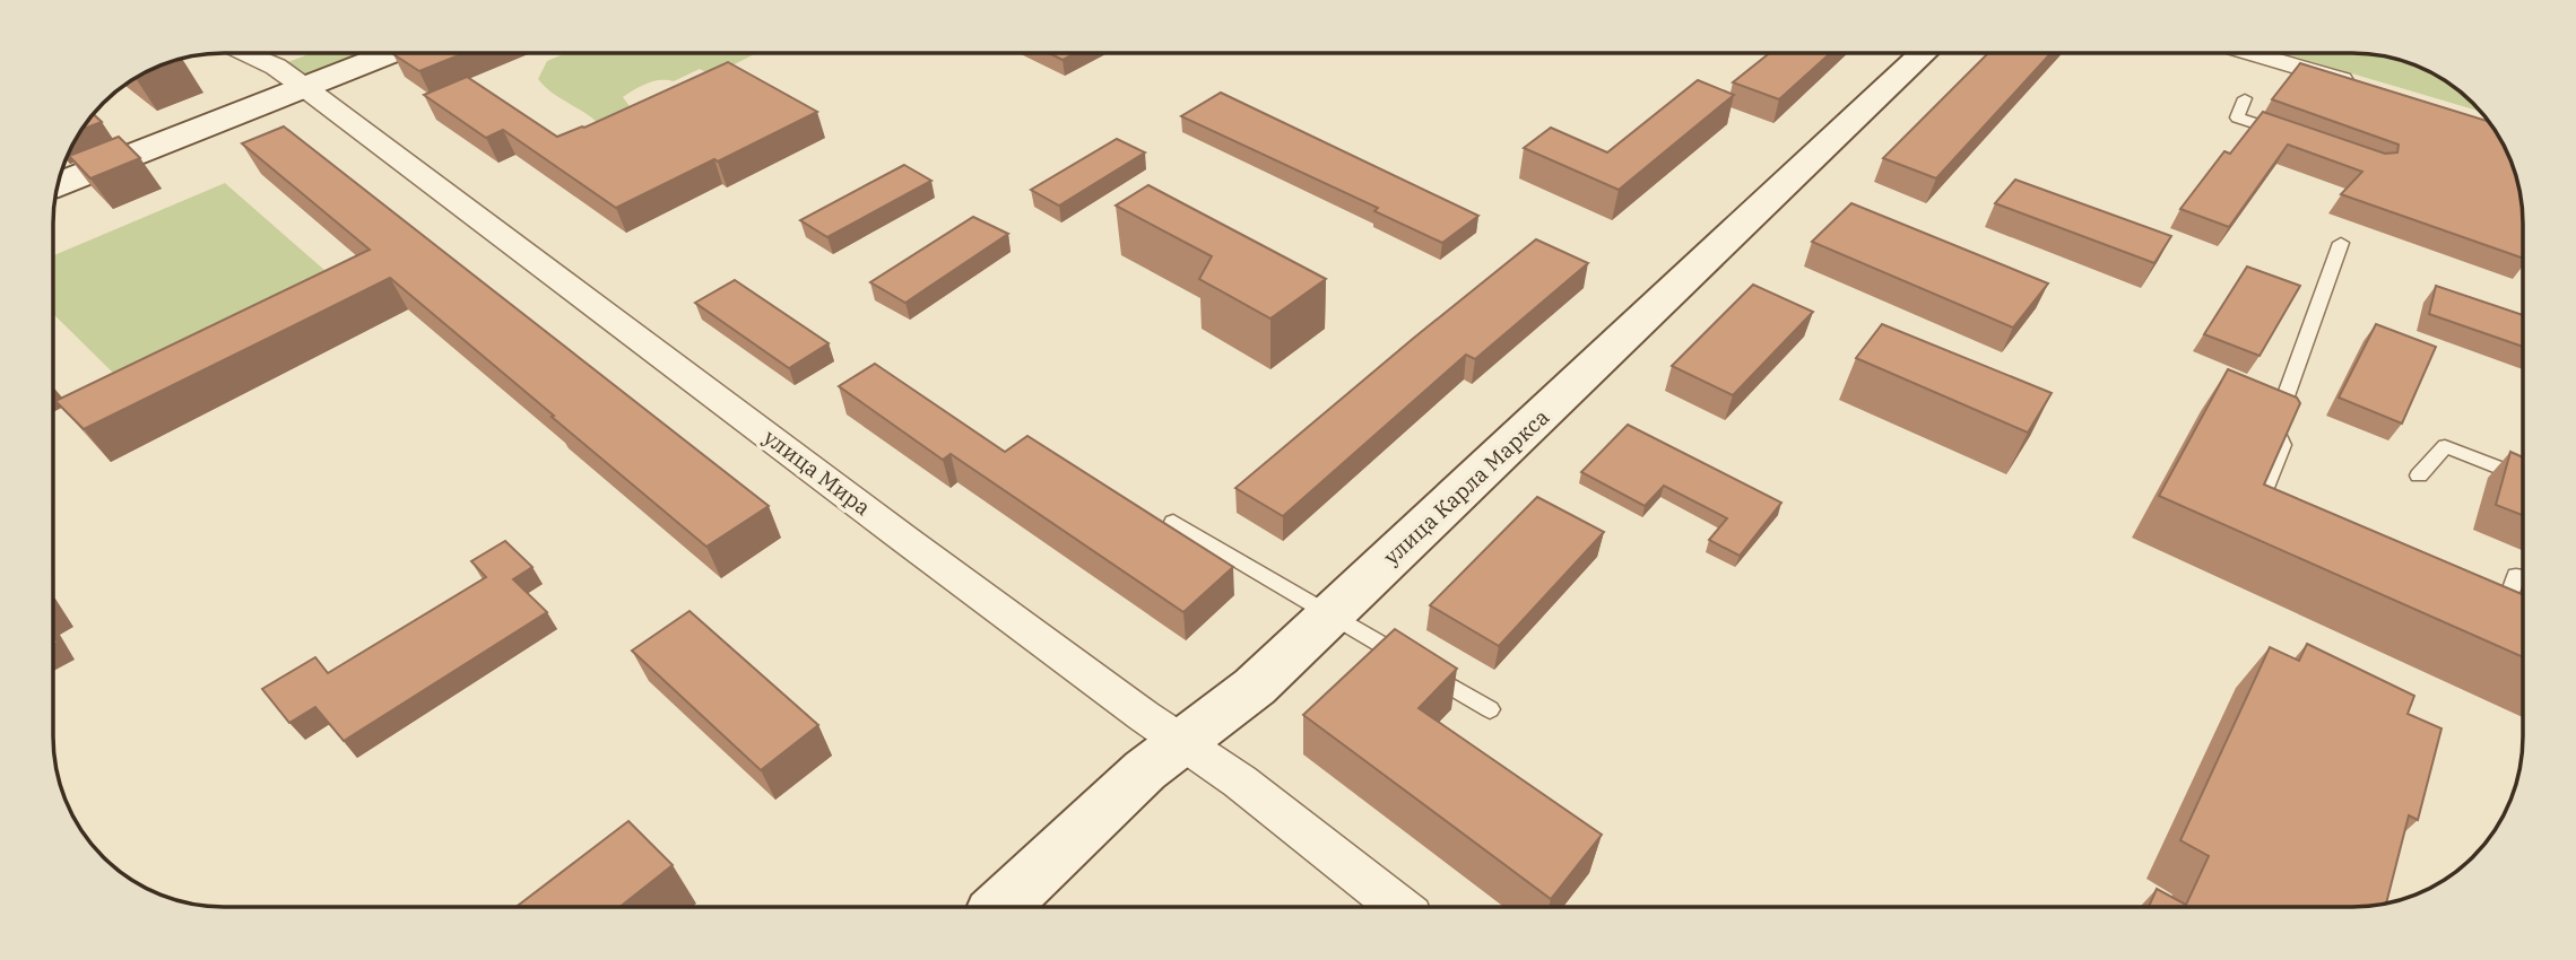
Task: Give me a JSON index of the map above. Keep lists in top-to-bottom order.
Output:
{
  "streets": {
    "street": ["улица Мира", "улица Карла Маркса"]
  },
  "crossings": [
    ["улица Мира", "улица Карла Маркса"]
  ]
}
